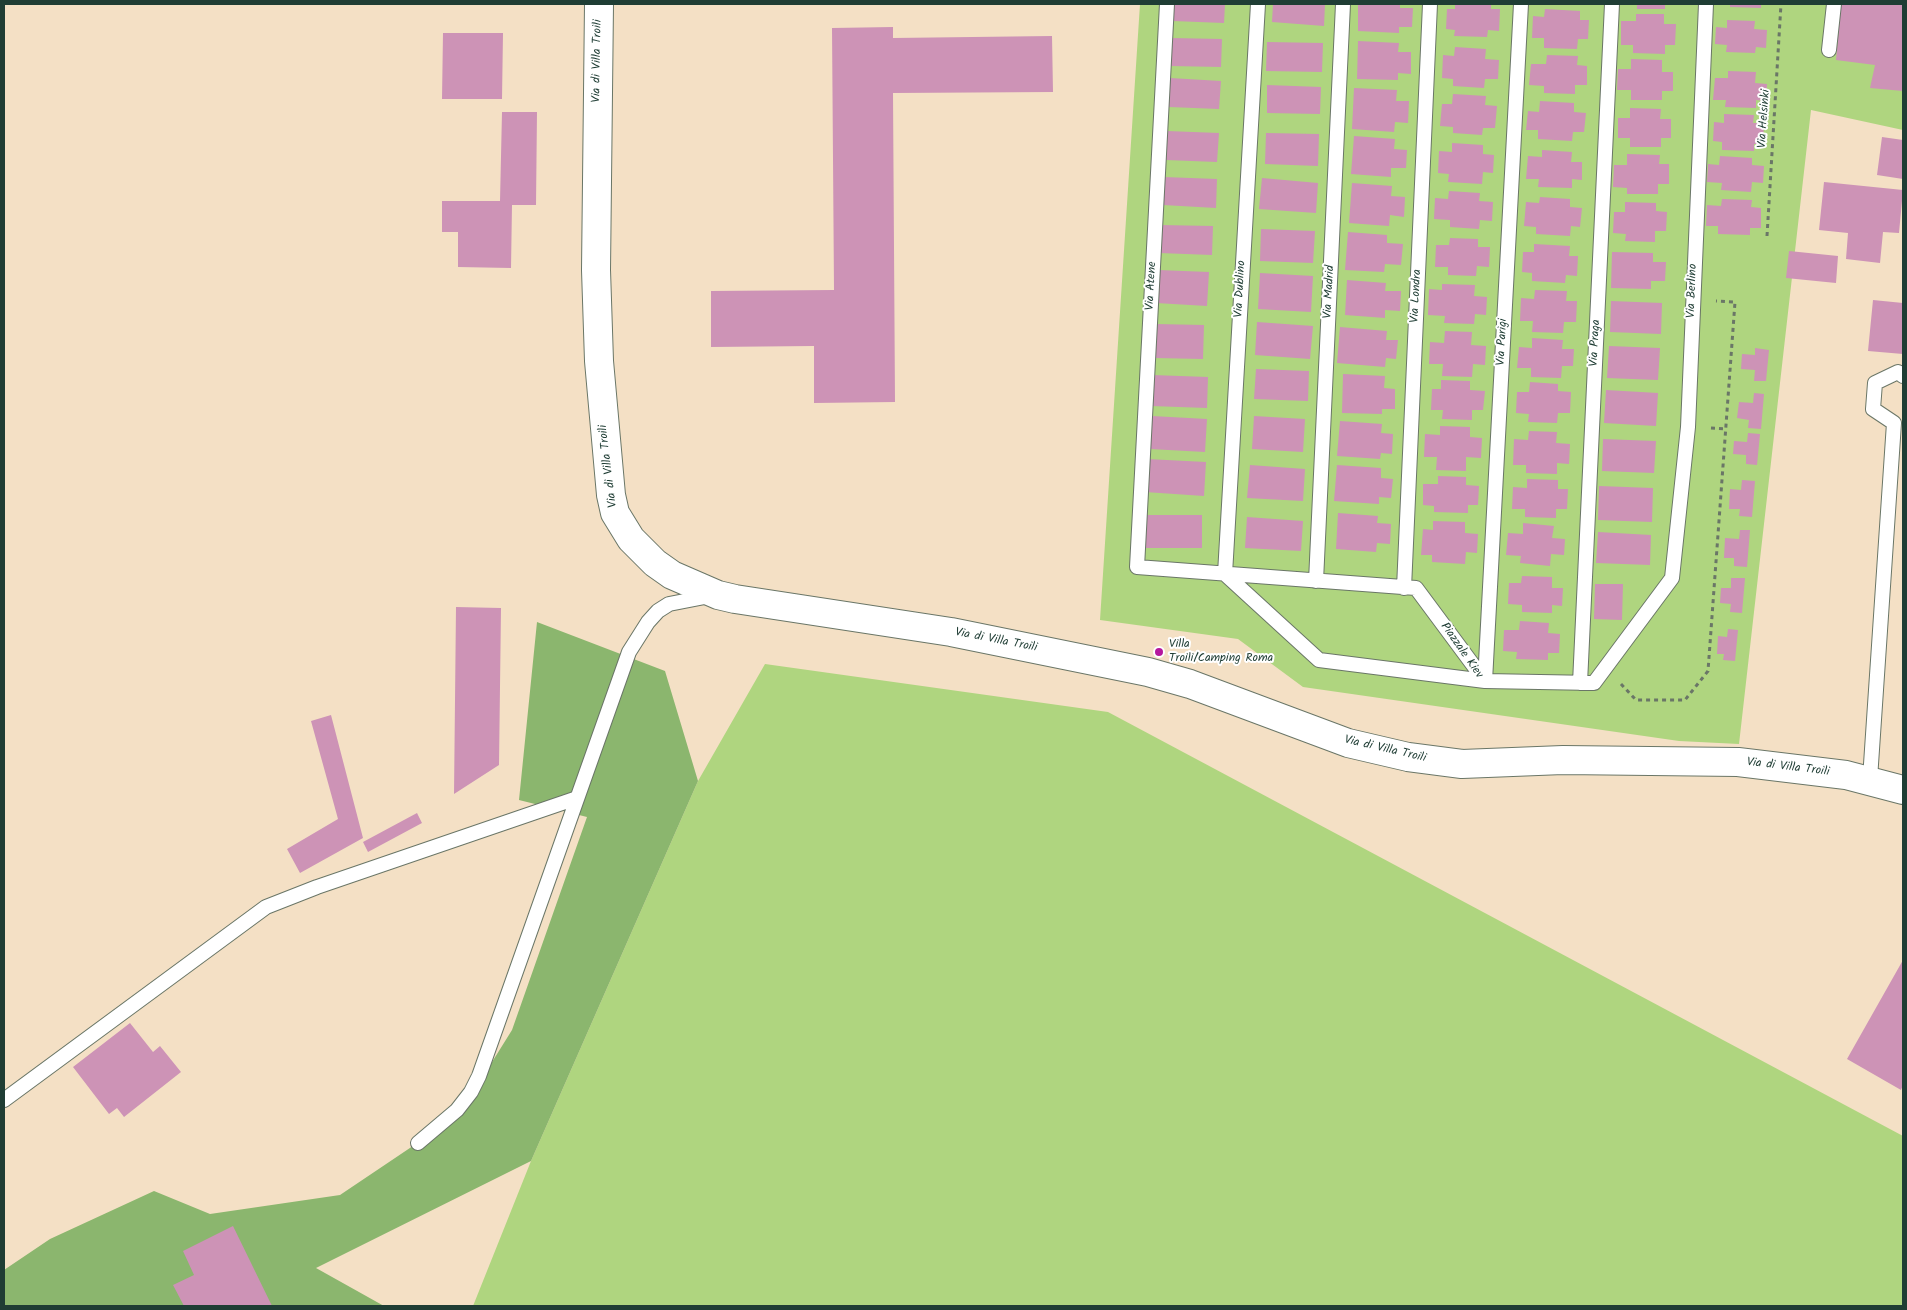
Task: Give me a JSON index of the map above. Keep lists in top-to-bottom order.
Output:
{
  "streets": {
    "street": ["Via di Villa Troili"],
    "lane": [
      "Via Atene",
      "Via Dublino",
      "Via Berlino",
      "Via Madrid",
      "Via Londra",
      "Via Parigi",
      "Via Praga",
      "Piazzale Kiev"
    ],
    "path": ["Via Helsinki"]
  },
  "crossings": [
    ["Via Atene", "Via Dublino"],
    ["Via Atene", "Piazzale Kiev"],
    ["Via Dublino", "Piazzale Kiev"],
    ["Via Madrid", "Piazzale Kiev"],
    ["Via Londra", "Piazzale Kiev"],
    ["Via Parigi", "Piazzale Kiev"]
  ],
  "places": ["Villa Troili/Camping Roma"]
}
